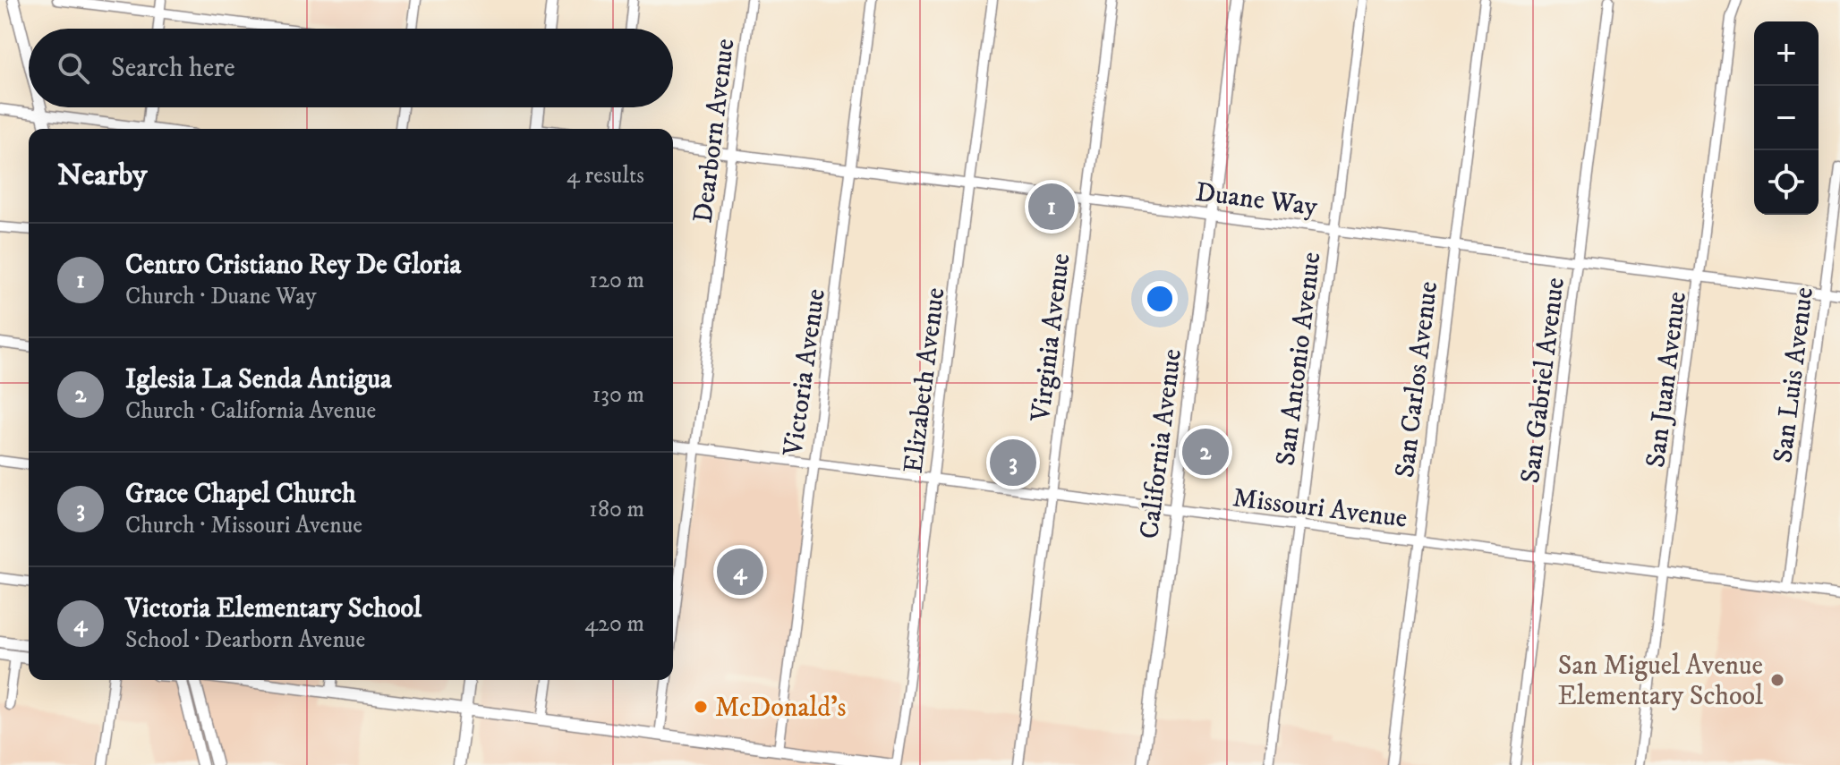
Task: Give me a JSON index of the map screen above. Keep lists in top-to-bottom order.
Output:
{
  "streets": {
    "main road": ["California Avenue"],
    "street": [
      "Dearborn Avenue",
      "Duane Way",
      "Virginia Avenue",
      "San Antonio Avenue",
      "Victoria Avenue",
      "San Luis Avenue",
      "San Carlos Avenue",
      "San Juan Avenue",
      "Elizabeth Avenue",
      "San Gabriel Avenue",
      "Missouri Avenue"
    ]
  },
  "crossings": [
    ["Dearborn Avenue", "Duane Way"],
    ["Dearborn Avenue", "Missouri Avenue"],
    ["Duane Way", "Virginia Avenue"],
    ["Duane Way", "San Antonio Avenue"],
    ["Duane Way", "Victoria Avenue"],
    ["Duane Way", "San Luis Avenue"],
    ["Duane Way", "San Carlos Avenue"],
    ["Duane Way", "San Juan Avenue"],
    ["Duane Way", "Elizabeth Avenue"],
    ["Duane Way", "San Gabriel Avenue"],
    ["Duane Way", "California Avenue"],
    ["Virginia Avenue", "Missouri Avenue"],
    ["San Antonio Avenue", "Missouri Avenue"],
    ["Victoria Avenue", "Missouri Avenue"],
    ["San Luis Avenue", "Missouri Avenue"],
    ["San Carlos Avenue", "Missouri Avenue"],
    ["San Juan Avenue", "Missouri Avenue"],
    ["Elizabeth Avenue", "Missouri Avenue"],
    ["San Gabriel Avenue", "Missouri Avenue"],
    ["California Avenue", "Missouri Avenue"]
  ],
  "places": ["San Miguel Avenue Elementary School", "McDonald's"],
  "page": {
    "map_buttons": ["+", "−"],
    "search": "Search here",
    "heading": ["Nearby", "4 results"],
    "pins": [
      "1",
      "2",
      "3",
      "4"
    ],
    "list": [
      {
        "mark": "1",
        "name": "Centro Cristiano Rey De Gloria",
        "note": "Church · Duane Way",
        "value": "120 m"
      },
      {
        "mark": "2",
        "name": "Iglesia La Senda Antigua",
        "note": "Church · California Avenue",
        "value": "130 m"
      },
      {
        "mark": "3",
        "name": "Grace Chapel Church",
        "note": "Church · Missouri Avenue",
        "value": "180 m"
      },
      {
        "mark": "4",
        "name": "Victoria Elementary School",
        "note": "School · Dearborn Avenue",
        "value": "420 m"
      }
    ]
  }
}
